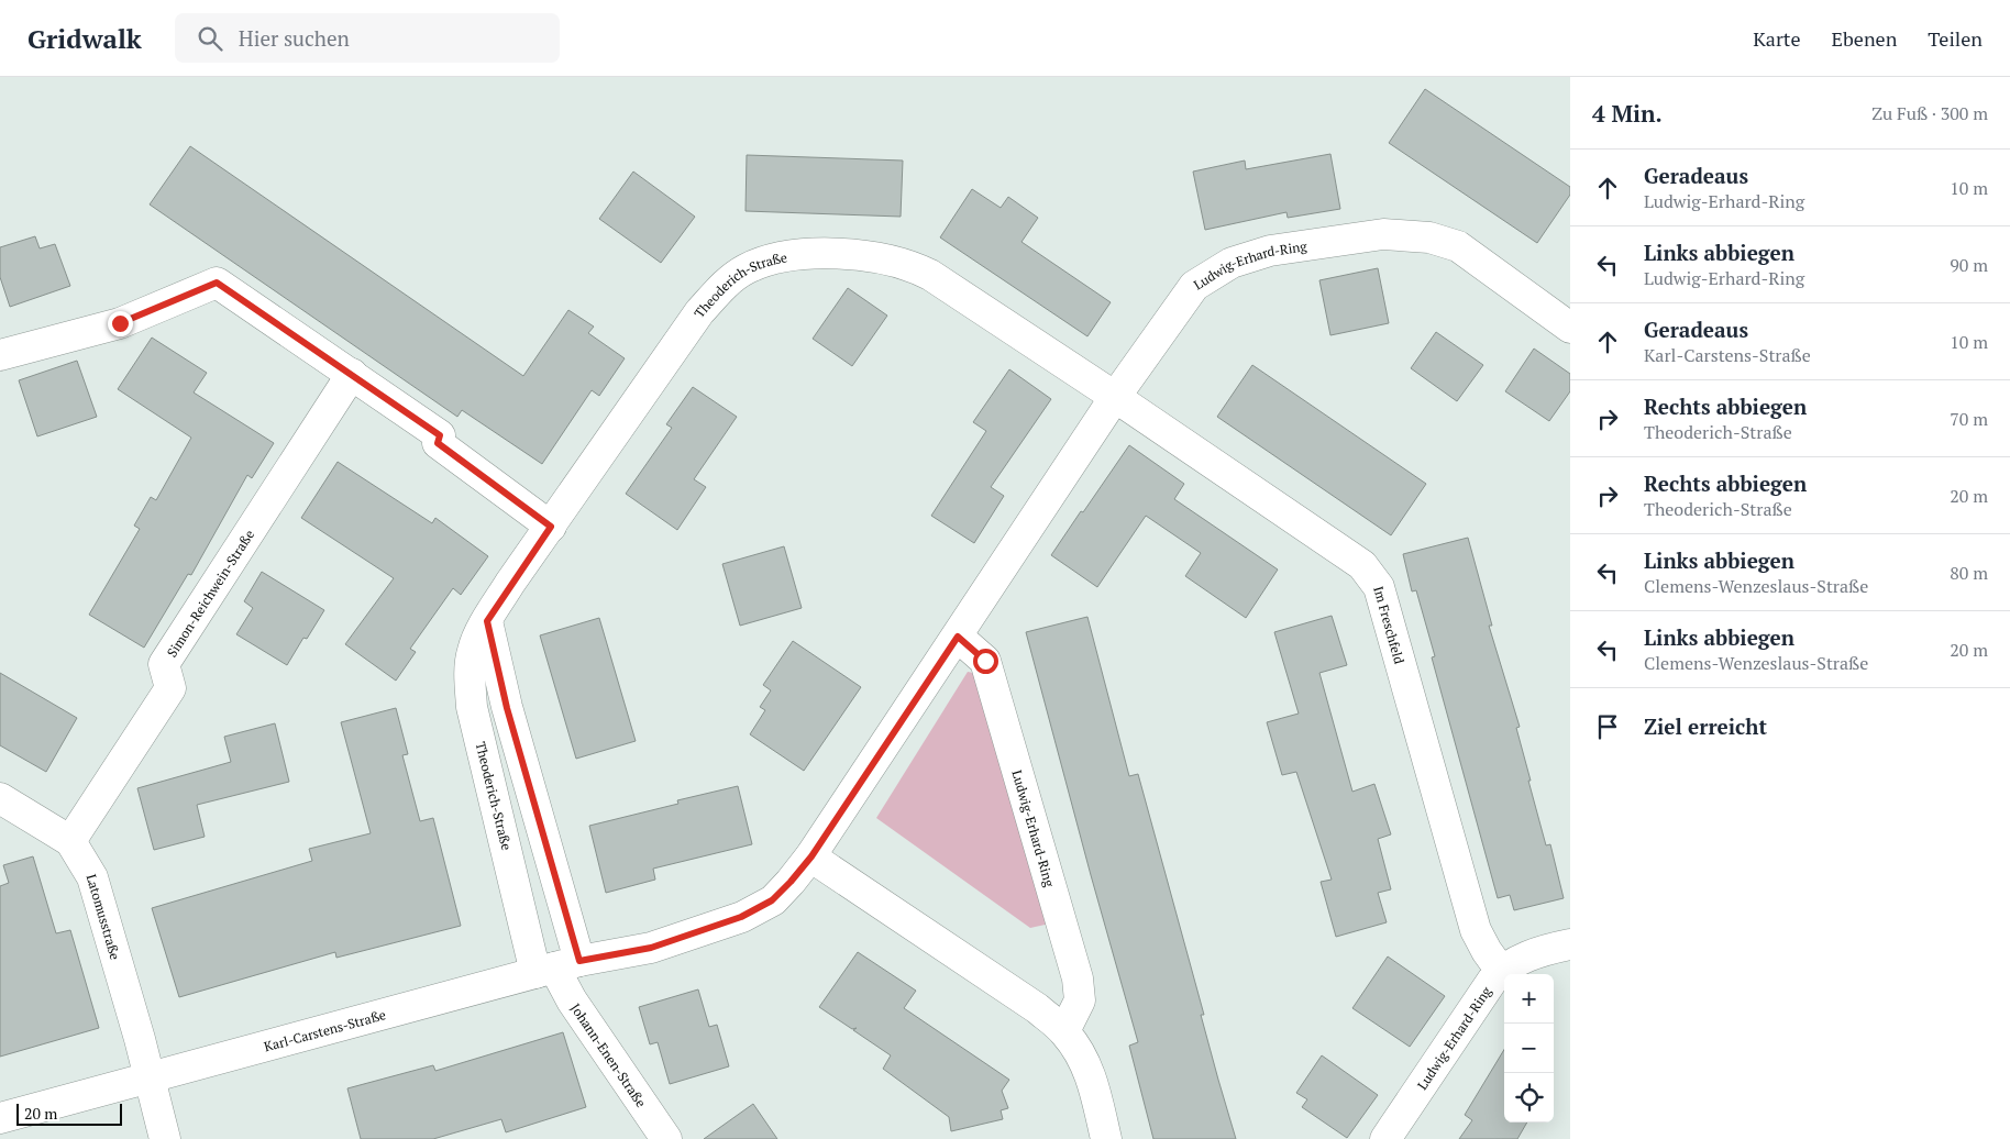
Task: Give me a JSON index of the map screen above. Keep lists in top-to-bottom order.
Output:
{
  "streets": {
    "street": [
      "Ludwig-Erhard-Ring",
      "Theoderich-Straße",
      "Simon-Reichwein-Straße",
      "Im Freschfeld",
      "Latomusstraße",
      "Karl-Carstens-Straße",
      "Johann-Enen-Straße"
    ]
  },
  "crossings": [
    ["Ludwig-Erhard-Ring", "Theoderich-Straße"],
    ["Ludwig-Erhard-Ring", "Im Freschfeld"],
    ["Ludwig-Erhard-Ring", "Karl-Carstens-Straße"],
    ["Theoderich-Straße", "Im Freschfeld"],
    ["Theoderich-Straße", "Karl-Carstens-Straße"],
    ["Theoderich-Straße", "Johann-Enen-Straße"],
    ["Simon-Reichwein-Straße", "Latomusstraße"],
    ["Latomusstraße", "Karl-Carstens-Straße"],
    ["Karl-Carstens-Straße", "Johann-Enen-Straße"]
  ],
  "scale_bar": "20 m",
  "page": {
    "header": "Gridwalk",
    "search": "Hier suchen",
    "nav": ["Karte", "Ebenen", "Teilen"],
    "heading": ["4 Min.", "Zu Fuß · 300 m"],
    "list": [
      ["Geradeaus", "Ludwig-Erhard-Ring", "10 m"],
      ["Links abbiegen", "Ludwig-Erhard-Ring", "90 m"],
      ["Geradeaus", "Karl-Carstens-Straße", "10 m"],
      ["Rechts abbiegen", "Theoderich-Straße", "70 m"],
      ["Rechts abbiegen", "Theoderich-Straße", "20 m"],
      ["Links abbiegen", "Clemens-Wenzeslaus-Straße", "80 m"],
      ["Links abbiegen", "Clemens-Wenzeslaus-Straße", "20 m"],
      "Ziel erreicht"
    ],
    "map_buttons": ["+", "−"],
    "scale": "20 m"
  }
}
